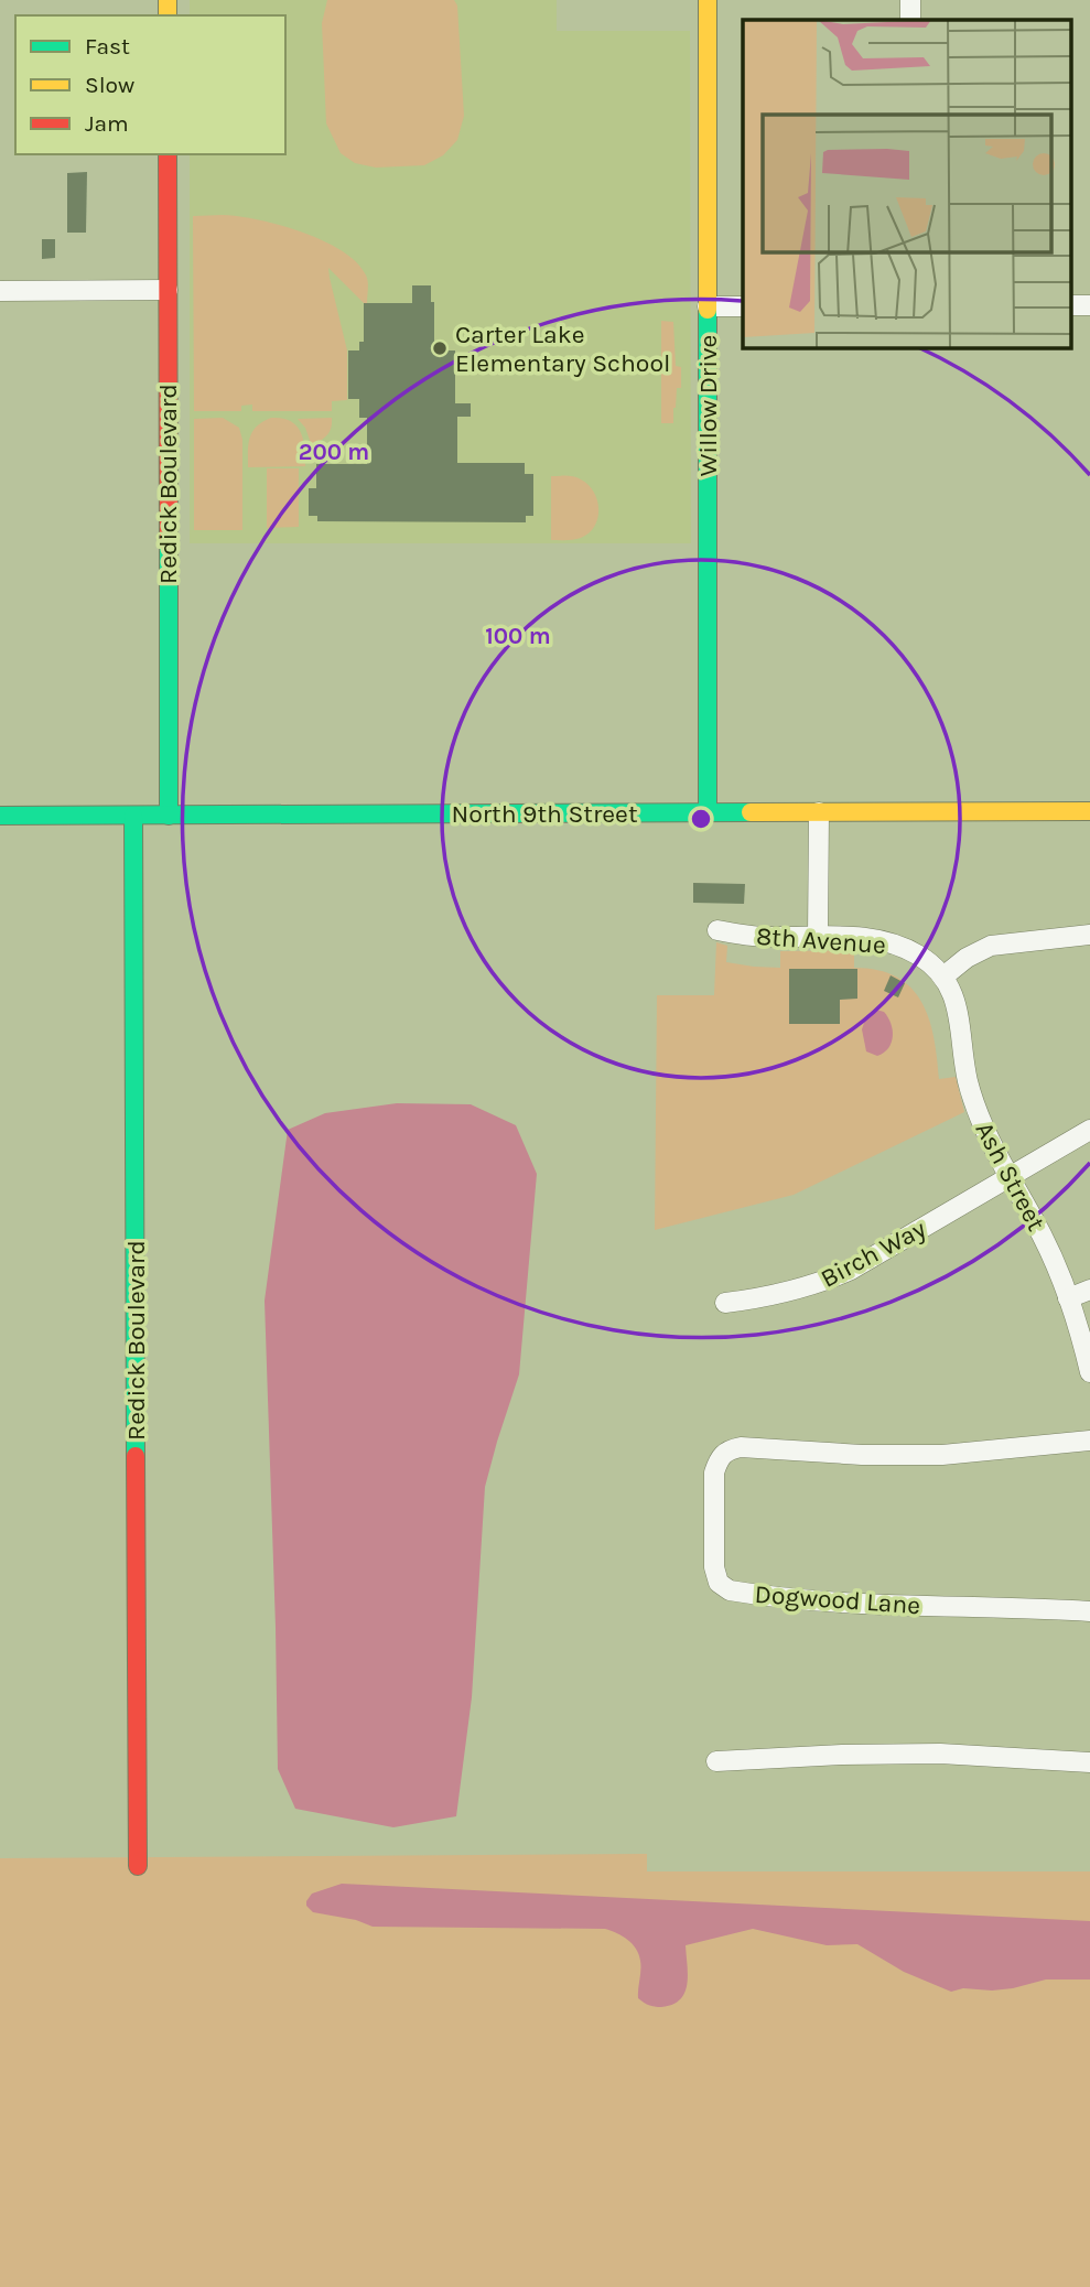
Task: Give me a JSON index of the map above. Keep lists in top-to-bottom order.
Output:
{
  "streets": {
    "street": [
      "Willow Drive",
      "Redick Boulevard",
      "North 9th Street",
      "8th Avenue",
      "Ash Street",
      "Birch Way",
      "Dogwood Lane"
    ]
  },
  "crossings": [
    ["Willow Drive", "North 9th Street"],
    ["Redick Boulevard", "North 9th Street"],
    ["8th Avenue", "Ash Street"],
    ["Ash Street", "Birch Way"]
  ],
  "places": ["Carter Lake Elementary School"],
  "legend": ["Fast", "Slow", "Jam"],
  "rings": ["200 m", "100 m"]
}
